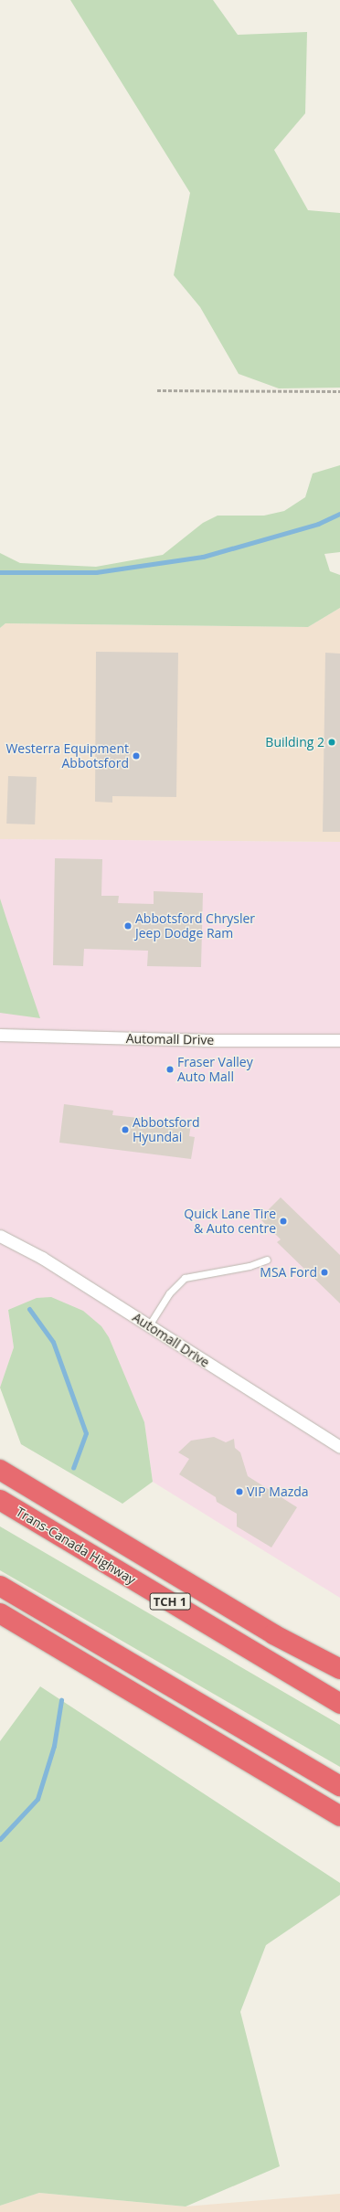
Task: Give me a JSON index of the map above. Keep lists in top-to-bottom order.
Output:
{
  "streets": {
    "highway": ["Trans-Canada Highway", "TCH 1"],
    "street": ["Automall Drive"]
  },
  "places": [
    "Building 2",
    "Westerra Equipment Abbotsford",
    "Abbotsford Chrysler Jeep Dodge Ram",
    "Fraser Valley Auto Mall",
    "Abbotsford Hyundai",
    "Quick Lane Tire & Auto centre",
    "MSA Ford",
    "VIP Mazda"
  ]
}
